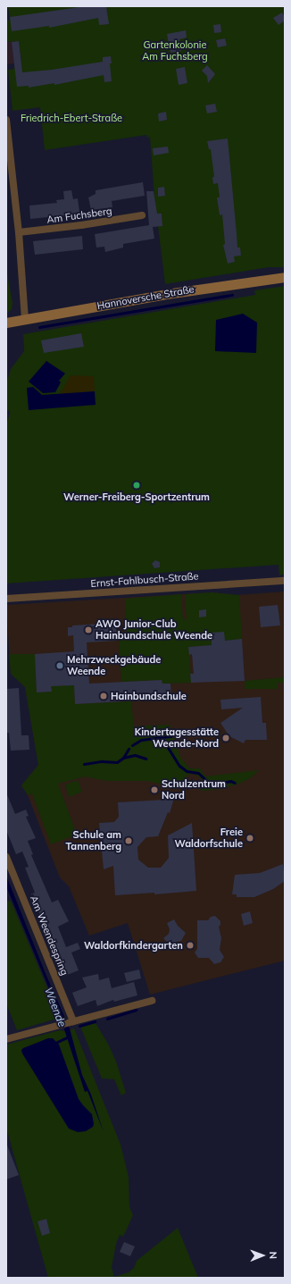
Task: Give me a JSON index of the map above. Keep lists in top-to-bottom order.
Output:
{
  "streets": {
    "street": [
      "Am Fuchsberg",
      "Hannoversche Straße",
      "Ernst-Fahlbusch-Straße",
      "Am Weendespring"
    ]
  },
  "water": ["Weende"],
  "parks": ["Gartenkolonie Am Fuchsberg", "Friedrich-Ebert-Straße"],
  "places": [
    "Werner-Freiberg-Sportzentrum",
    "AWO Junior-Club Hainbundschule Weende",
    "Mehrzweckgebäude Weende",
    "Hainbundschule",
    "Kindertagesstätte Weende-Nord",
    "Schulzentrum Nord",
    "Freie Waldorfschule",
    "Schule am Tannenberg",
    "Waldorfkindergarten"
  ],
  "north": "right"
}
